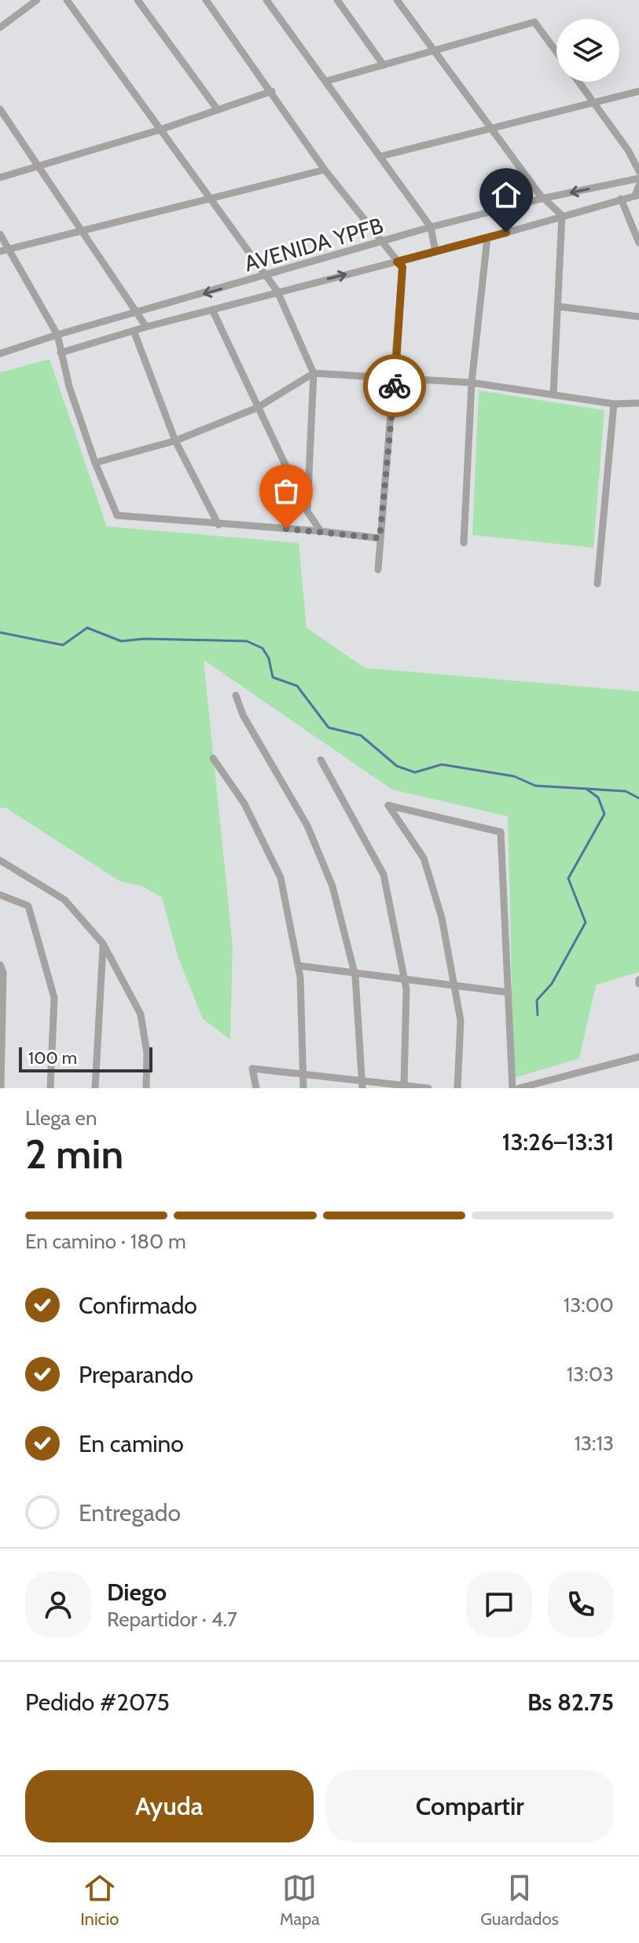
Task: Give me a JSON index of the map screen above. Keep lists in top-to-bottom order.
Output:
{
  "streets": {
    "street": ["AVENIDA YPFB"]
  },
  "scale_bar": "100 m",
  "page": {
    "scale": "100 m",
    "heading": ["2 min", "Llega en", "13:26–13:31"],
    "panel": [
      "Diego",
      "Repartidor · 4.7",
      "Pedido #2075",
      "Bs 82.75"
    ],
    "bar": "En camino · 180 m",
    "list": [
      ["Confirmado", "13:00"],
      ["Preparando", "13:03"],
      ["En camino", "13:13"],
      "Entregado"
    ],
    "buttons": ["Ayuda", "Compartir"],
    "tabs": ["Inicio", "Mapa", "Guardados"]
  }
}
